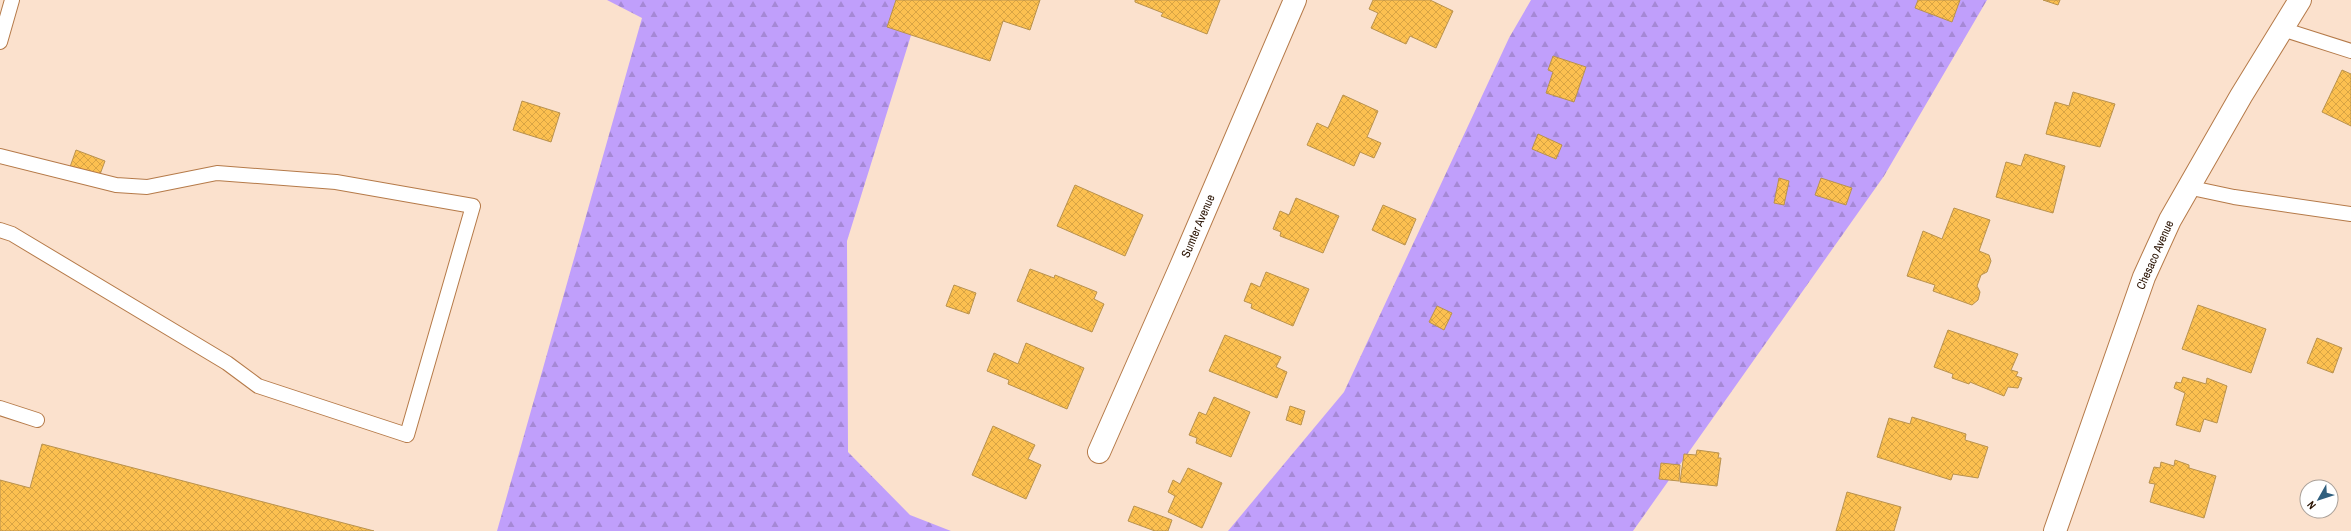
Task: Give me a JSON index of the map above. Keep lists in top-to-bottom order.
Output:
{
  "streets": {
    "street": ["Sumter Avenue", "Chesaco Avenue"]
  },
  "north": "bottom left"
}
